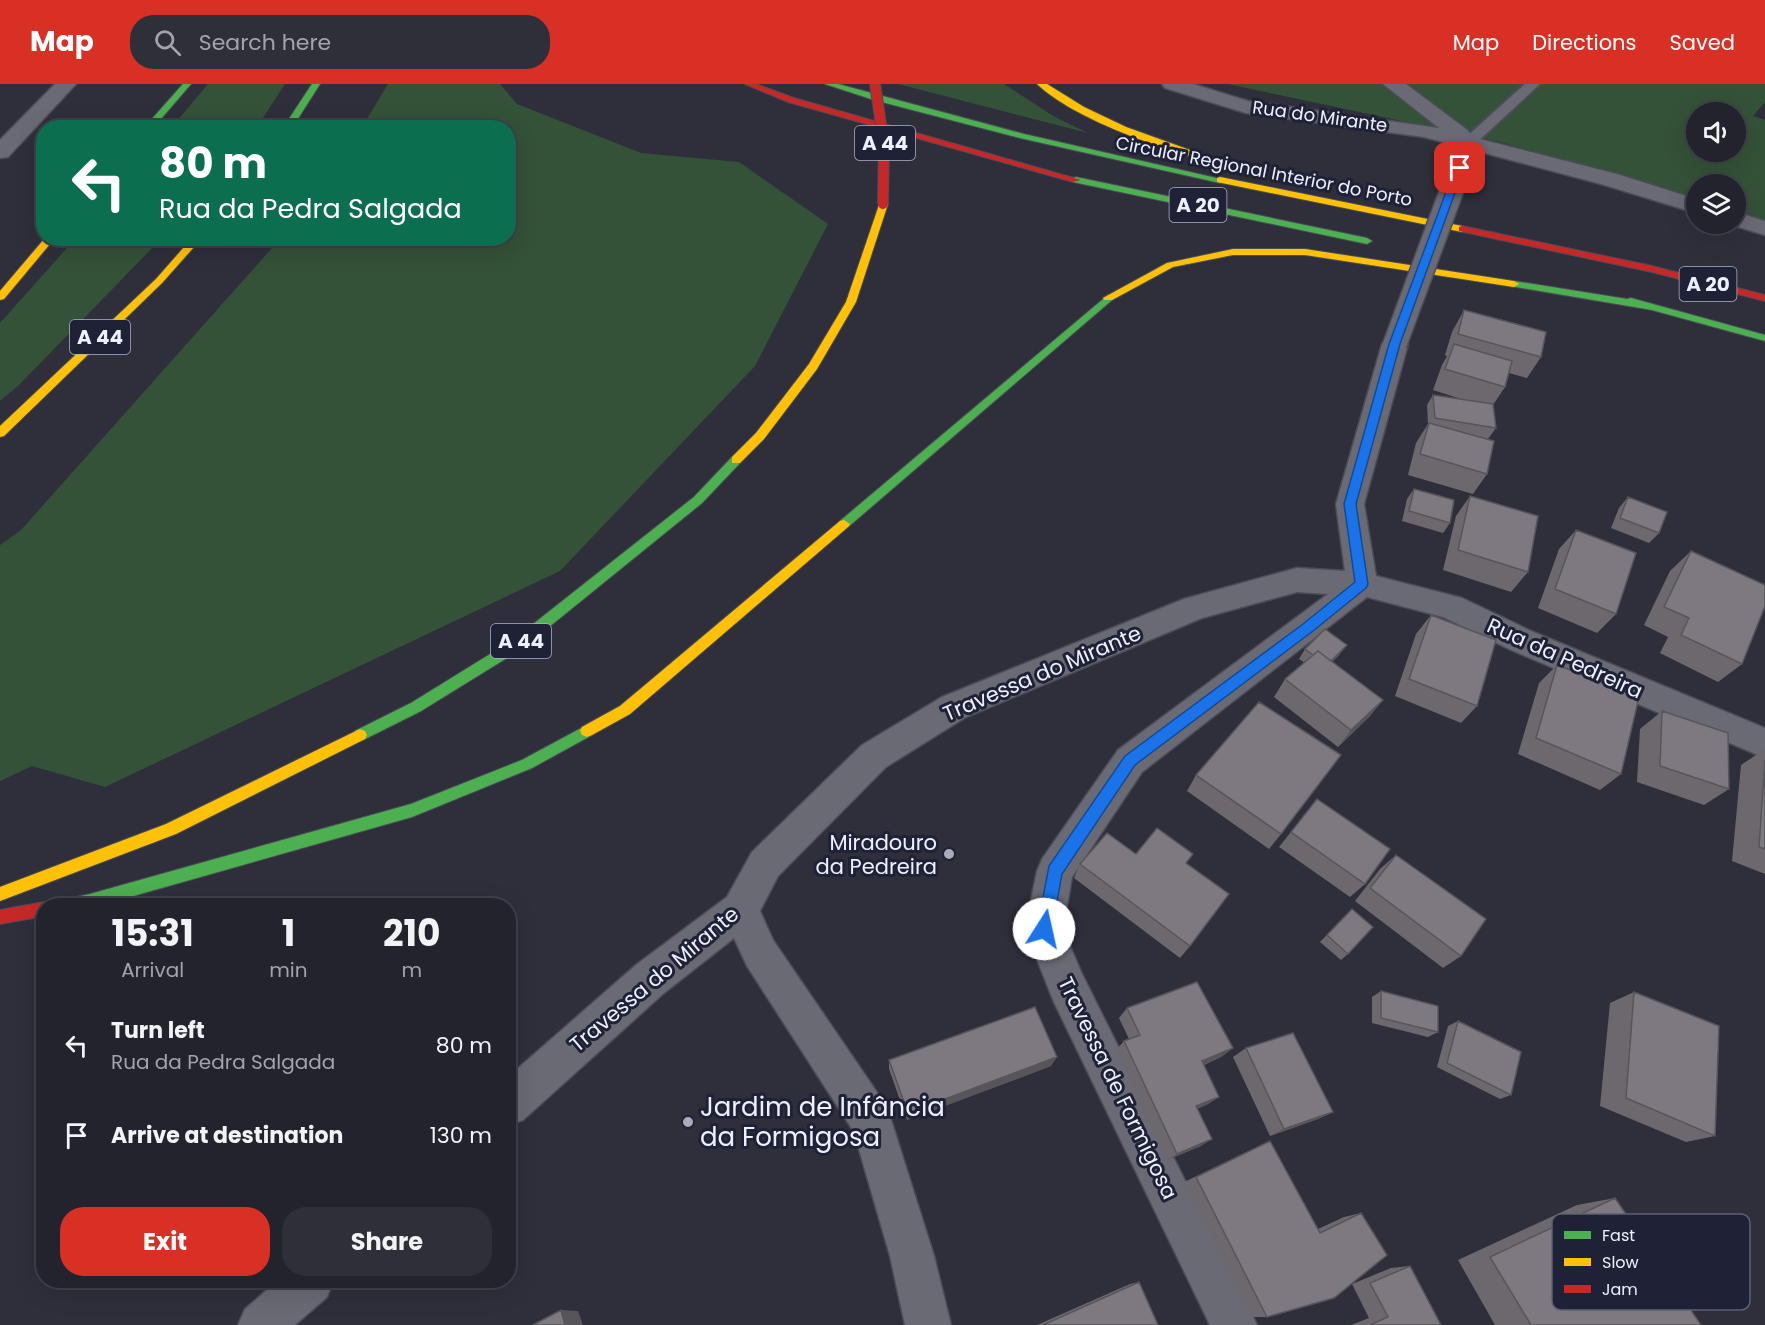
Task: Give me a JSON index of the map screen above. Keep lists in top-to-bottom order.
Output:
{
  "streets": {
    "highway": ["A 44", "Circular Regional Interior do Porto", "A 20"],
    "street": [
      "Rua do Mirante",
      "Rua da Pedreira",
      "Travessa do Mirante",
      "Travessa de Formigosa"
    ]
  },
  "crossings": [
    ["Rua da Pedreira", "Travessa do Mirante"],
    ["Rua da Pedreira", "Travessa de Formigosa"],
    ["Travessa do Mirante", "Travessa de Formigosa"]
  ],
  "places": ["Miradouro da Pedreira", "Jardim de Infância da Formigosa"],
  "legend": ["Fast", "Slow", "Jam"],
  "page": {
    "header": "Map",
    "search": "Search here",
    "nav": ["Map", "Directions", "Saved"],
    "turn": ["80 m", "Rua da Pedra Salgada"],
    "eta": [
      "15:31",
      "Arrival",
      "1",
      "min",
      "210",
      "m"
    ],
    "list": [
      {
        "name": "Turn left",
        "note": "Rua da Pedra Salgada",
        "value": "80 m"
      },
      {
        "name": "Arrive at destination",
        "value": "130 m"
      }
    ],
    "buttons": ["Exit", "Share"]
  }
}
